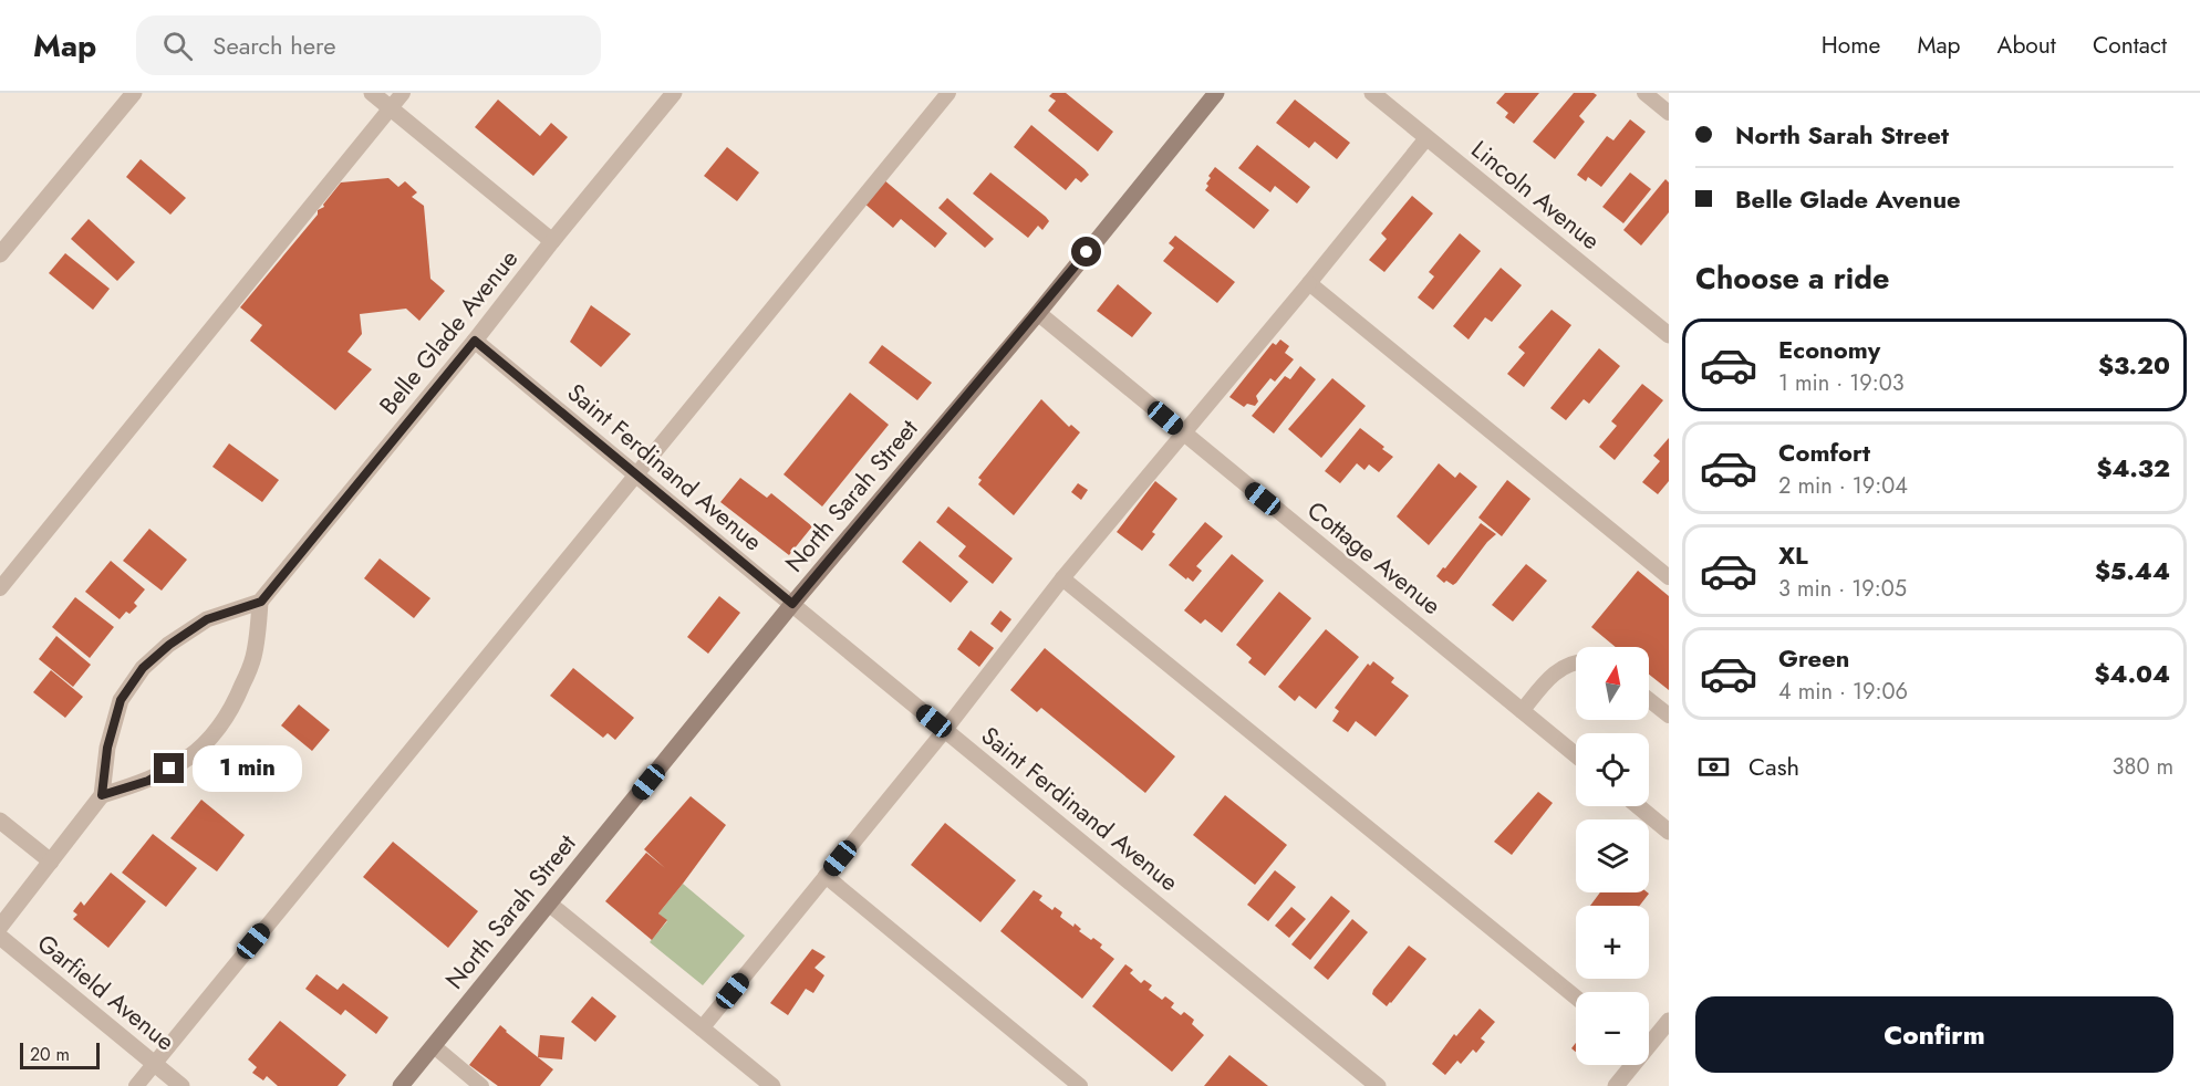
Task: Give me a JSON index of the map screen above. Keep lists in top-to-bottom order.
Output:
{
  "streets": {
    "street": [
      "Lincoln Avenue",
      "Belle Glade Avenue",
      "Saint Ferdinand Avenue",
      "North Sarah Street",
      "Cottage Avenue",
      "Garfield Avenue"
    ]
  },
  "crossings": [
    ["Belle Glade Avenue", "Saint Ferdinand Avenue"],
    ["Saint Ferdinand Avenue", "North Sarah Street"],
    ["North Sarah Street", "Cottage Avenue"]
  ],
  "scale_bar": "20 m",
  "north": "top",
  "page": {
    "header": "Map",
    "search": "Search here",
    "nav": [
      "Home",
      "Map",
      "About",
      "Contact"
    ],
    "banner": ["North Sarah Street", "Belle Glade Avenue"],
    "heading": "Choose a ride",
    "list": [
      {
        "name": "Economy",
        "note": "1 min · 19:03",
        "value": "$3.20"
      },
      {
        "name": "Comfort",
        "note": "2 min · 19:04",
        "value": "$4.32"
      },
      {
        "name": "XL",
        "note": "3 min · 19:05",
        "value": "$5.44"
      },
      {
        "name": "Green",
        "note": "4 min · 19:06",
        "value": "$4.04"
      }
    ],
    "map_buttons": ["+", "−"],
    "pay": ["Cash", "380 m"],
    "bubble": "1 min",
    "buttons": "Confirm",
    "scale": "20 m"
  }
}
